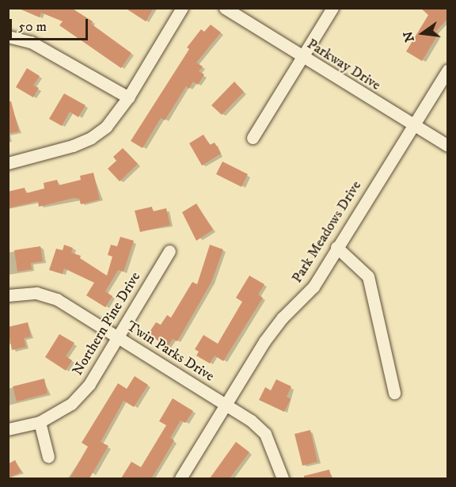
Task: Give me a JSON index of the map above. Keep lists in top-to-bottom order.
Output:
{
  "streets": {
    "street": [
      "Parkway Drive",
      "Park Meadows Drive",
      "Northern Pine Drive",
      "Twin Parks Drive"
    ]
  },
  "crossings": [
    ["Parkway Drive", "Park Meadows Drive"],
    ["Park Meadows Drive", "Twin Parks Drive"],
    ["Northern Pine Drive", "Twin Parks Drive"]
  ],
  "scale_bar": "50 m",
  "north": "left"
}
